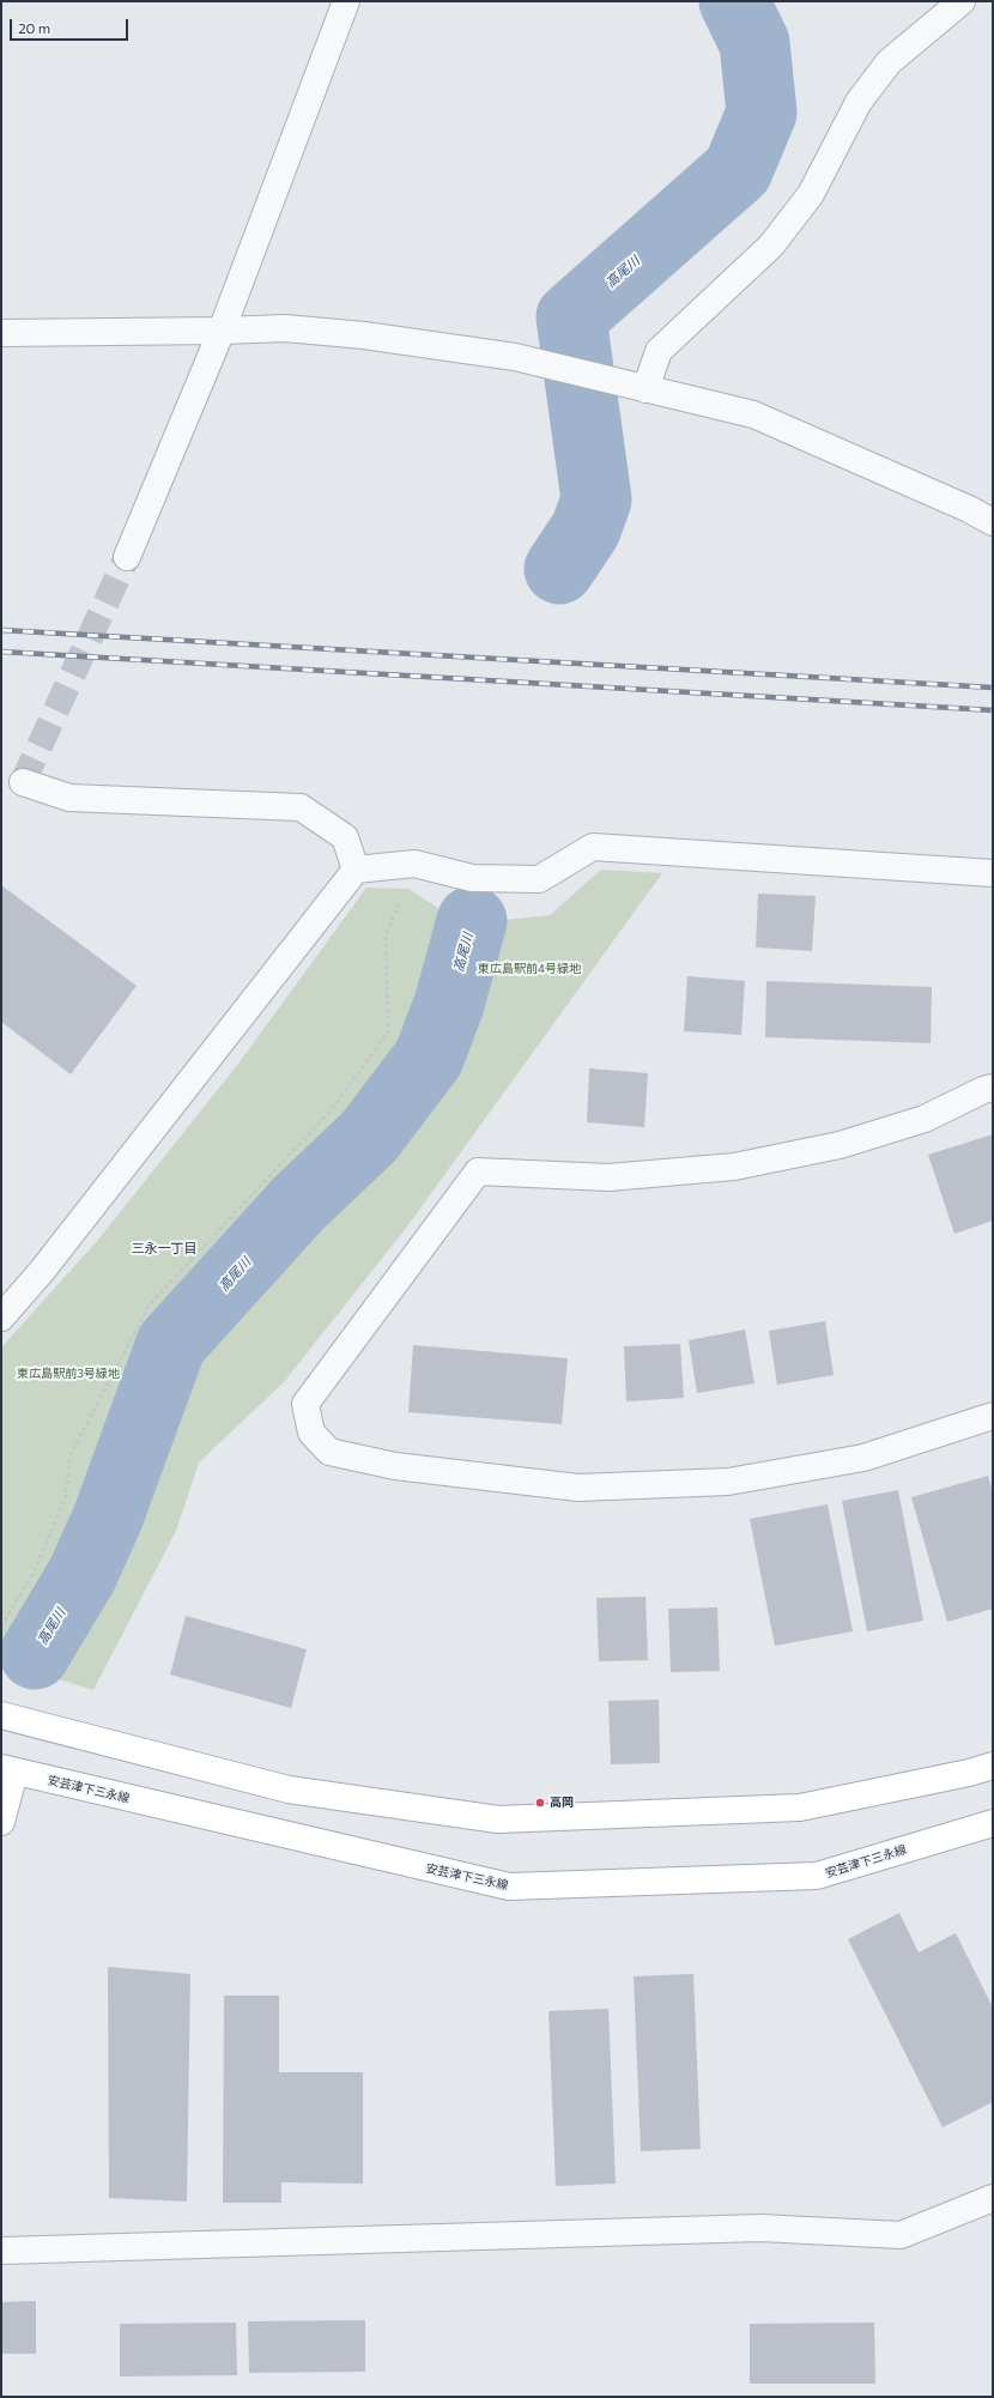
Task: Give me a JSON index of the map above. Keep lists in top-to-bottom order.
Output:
{
  "streets": {
    "main road": ["安芸津下三永線"]
  },
  "districts": ["三永一丁目"],
  "water": ["高尾川"],
  "parks": ["東広島駅前4号緑地", "東広島駅前3号緑地"],
  "places": ["高岡"],
  "scale_bar": "20 m"
}
